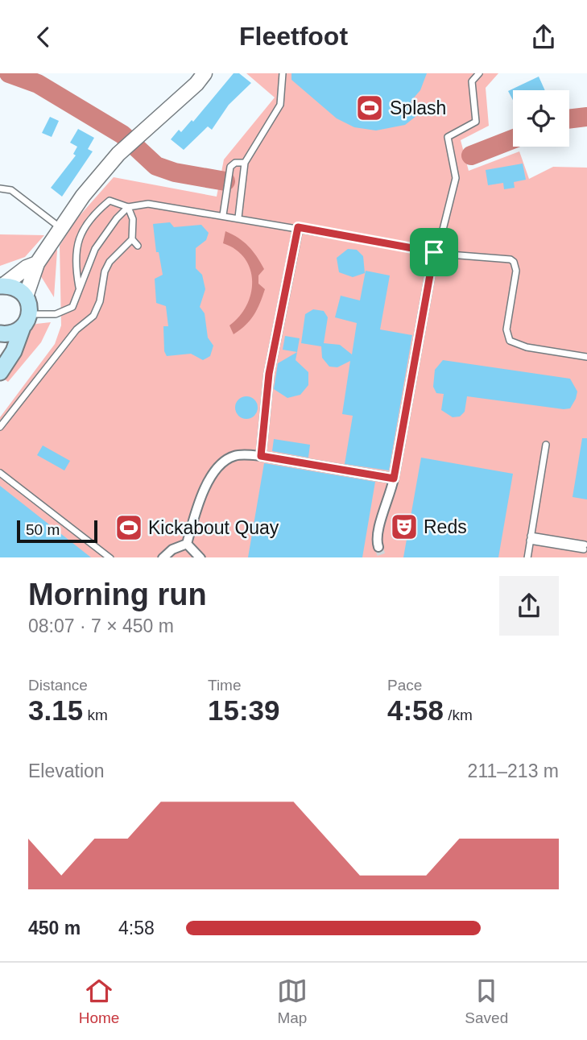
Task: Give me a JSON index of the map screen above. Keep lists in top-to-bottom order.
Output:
{
  "places": {
    "sports": ["Splash", "Kickabout Quay"],
    "theatre": ["Reds"]
  },
  "scale_bar": "50 m",
  "page": {
    "header": "Fleetfoot",
    "scale": "50 m",
    "heading": ["Morning run", "08:07 · 7 × 450 m"],
    "stats": [
      ["Distance", "3.15 km"],
      ["Time", "15:39"],
      ["Pace", "4:58 /km"]
    ],
    "chart": ["Elevation", "211–213 m"],
    "list": [
      {
        "name": "450 m",
        "note": "4:58"
      }
    ],
    "tabs": ["Home", "Map", "Saved"]
  }
}
